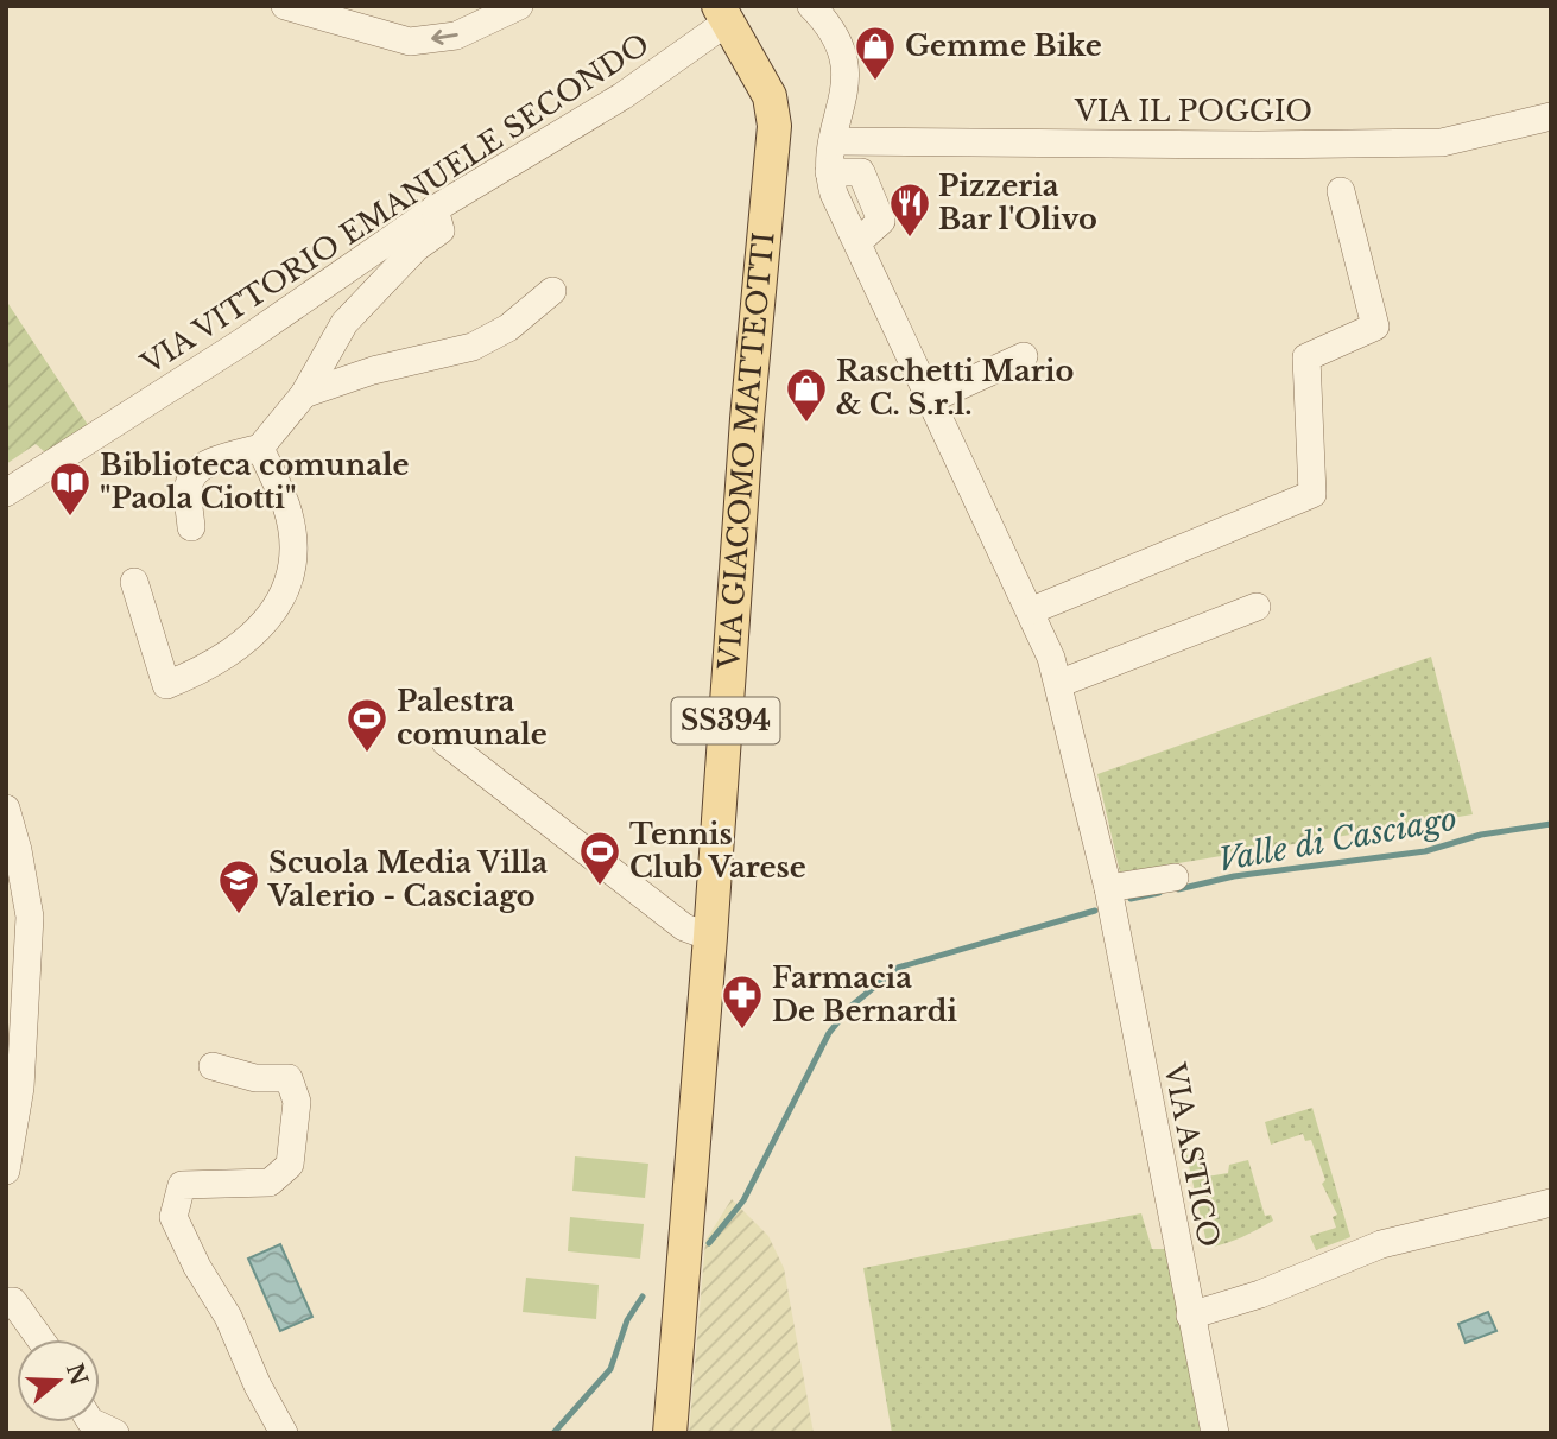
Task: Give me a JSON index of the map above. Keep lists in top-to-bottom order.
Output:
{
  "streets": {
    "main road": ["VIA GIACOMO MATTEOTTI", "SS394"],
    "street": ["VIA IL POGGIO", "VIA VITTORIO EMANUELE SECONDO", "VIA ASTICO"]
  },
  "crossings": [
    ["VIA IL POGGIO", "VIA ASTICO"],
    ["VIA VITTORIO EMANUELE SECONDO", "VIA GIACOMO MATTEOTTI"]
  ],
  "water": ["Valle di Casciago"],
  "places": {
    "shop": ["Gemme Bike", "Raschetti Mario & C. S.r.l."],
    "restaurant": ["Pizzeria Bar l'Olivo"],
    "library": ["Biblioteca comunale \"Paola Ciotti\""],
    "sports": ["Palestra comunale", "Tennis Club Varese"],
    "school or university": ["Scuola Media Villa Valerio - Casciago"],
    "pharmacy": ["Farmacia De Bernardi"]
  },
  "north": "right"
}
